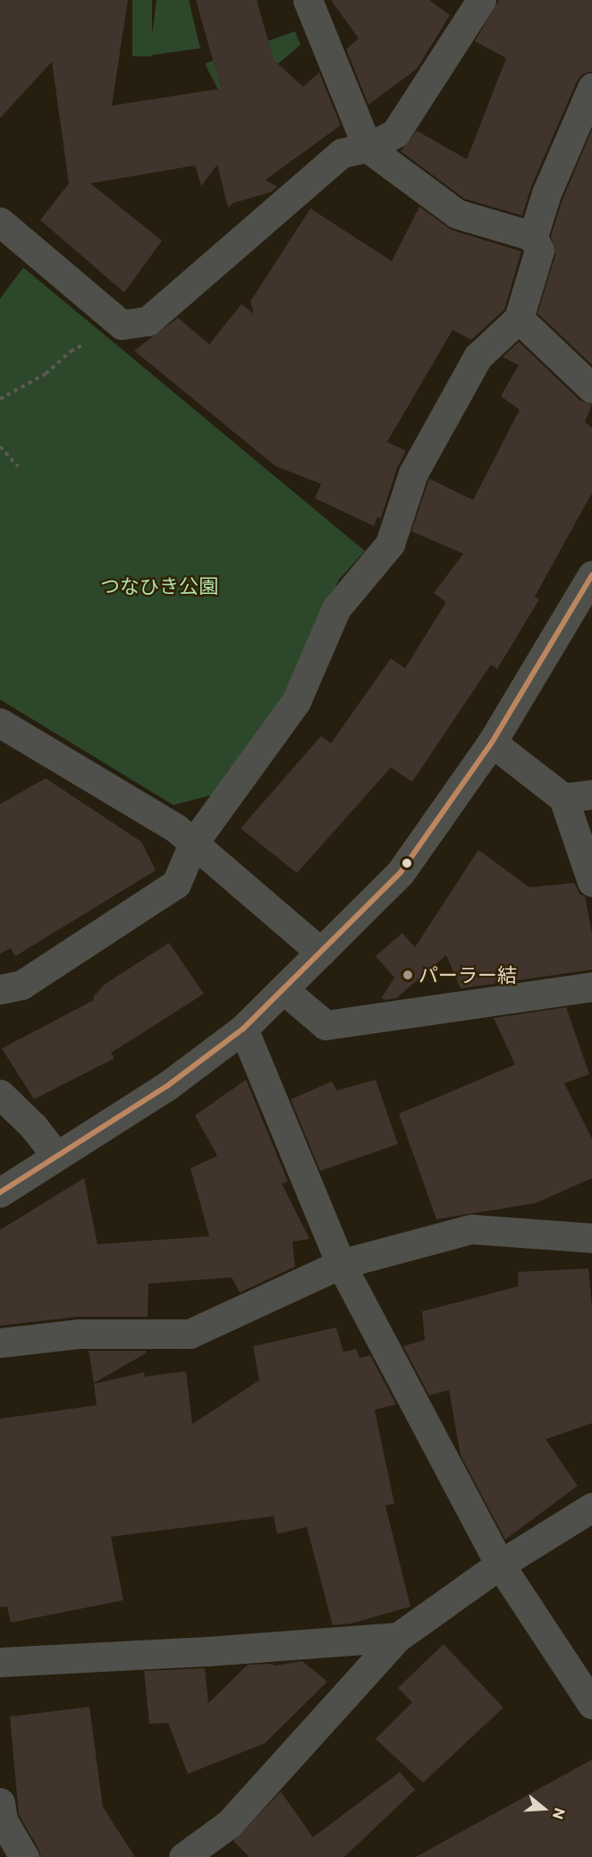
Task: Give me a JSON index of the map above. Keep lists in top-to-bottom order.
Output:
{
  "parks": ["つなひき公園"],
  "places": ["パーラー結"],
  "north": "right"
}
